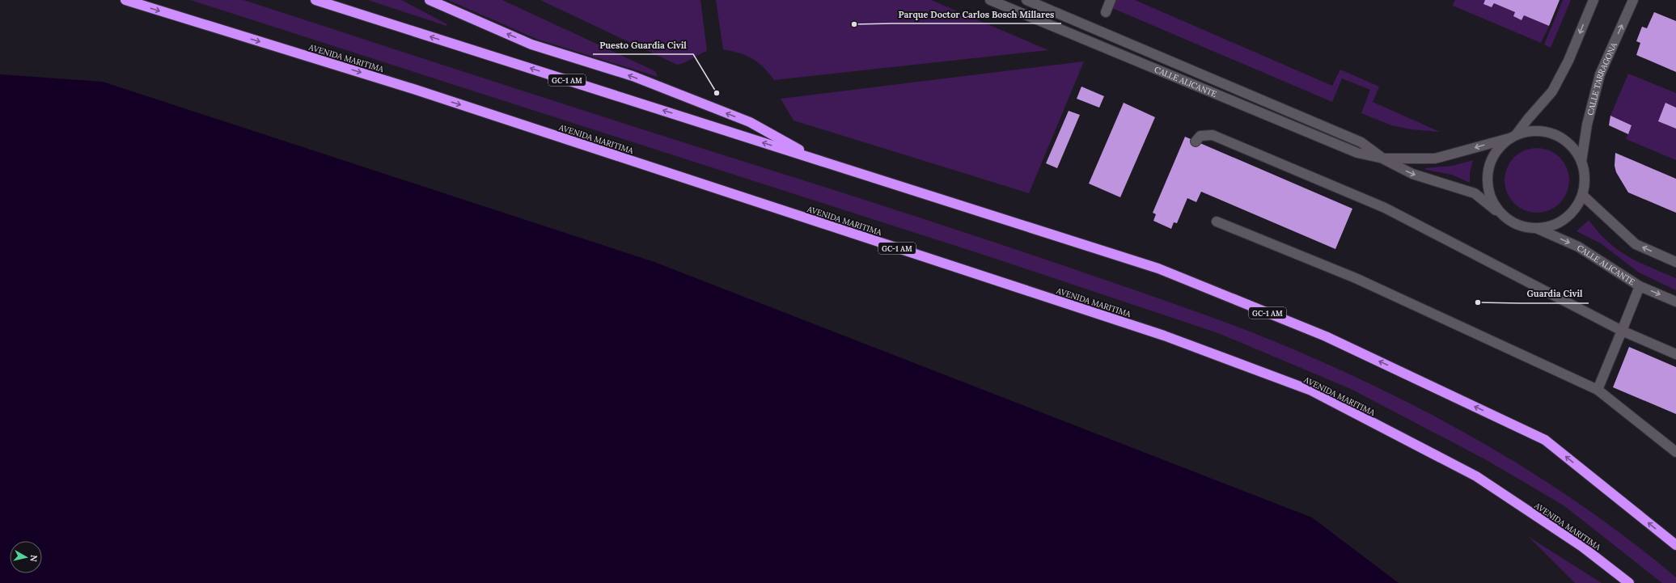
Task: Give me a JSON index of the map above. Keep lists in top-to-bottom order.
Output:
{
  "streets": {
    "highway": ["AVENIDA MARITIMA", "GC-1 AM"],
    "street": ["CALLE TARRAGONA", "CALLE ALICANTE"]
  },
  "crossings": [
    ["CALLE TARRAGONA", "CALLE ALICANTE"]
  ],
  "places": ["Parque Doctor Carlos Bosch Millares", "Puesto Guardia Civil", "Guardia Civil"],
  "north": "right"
}
